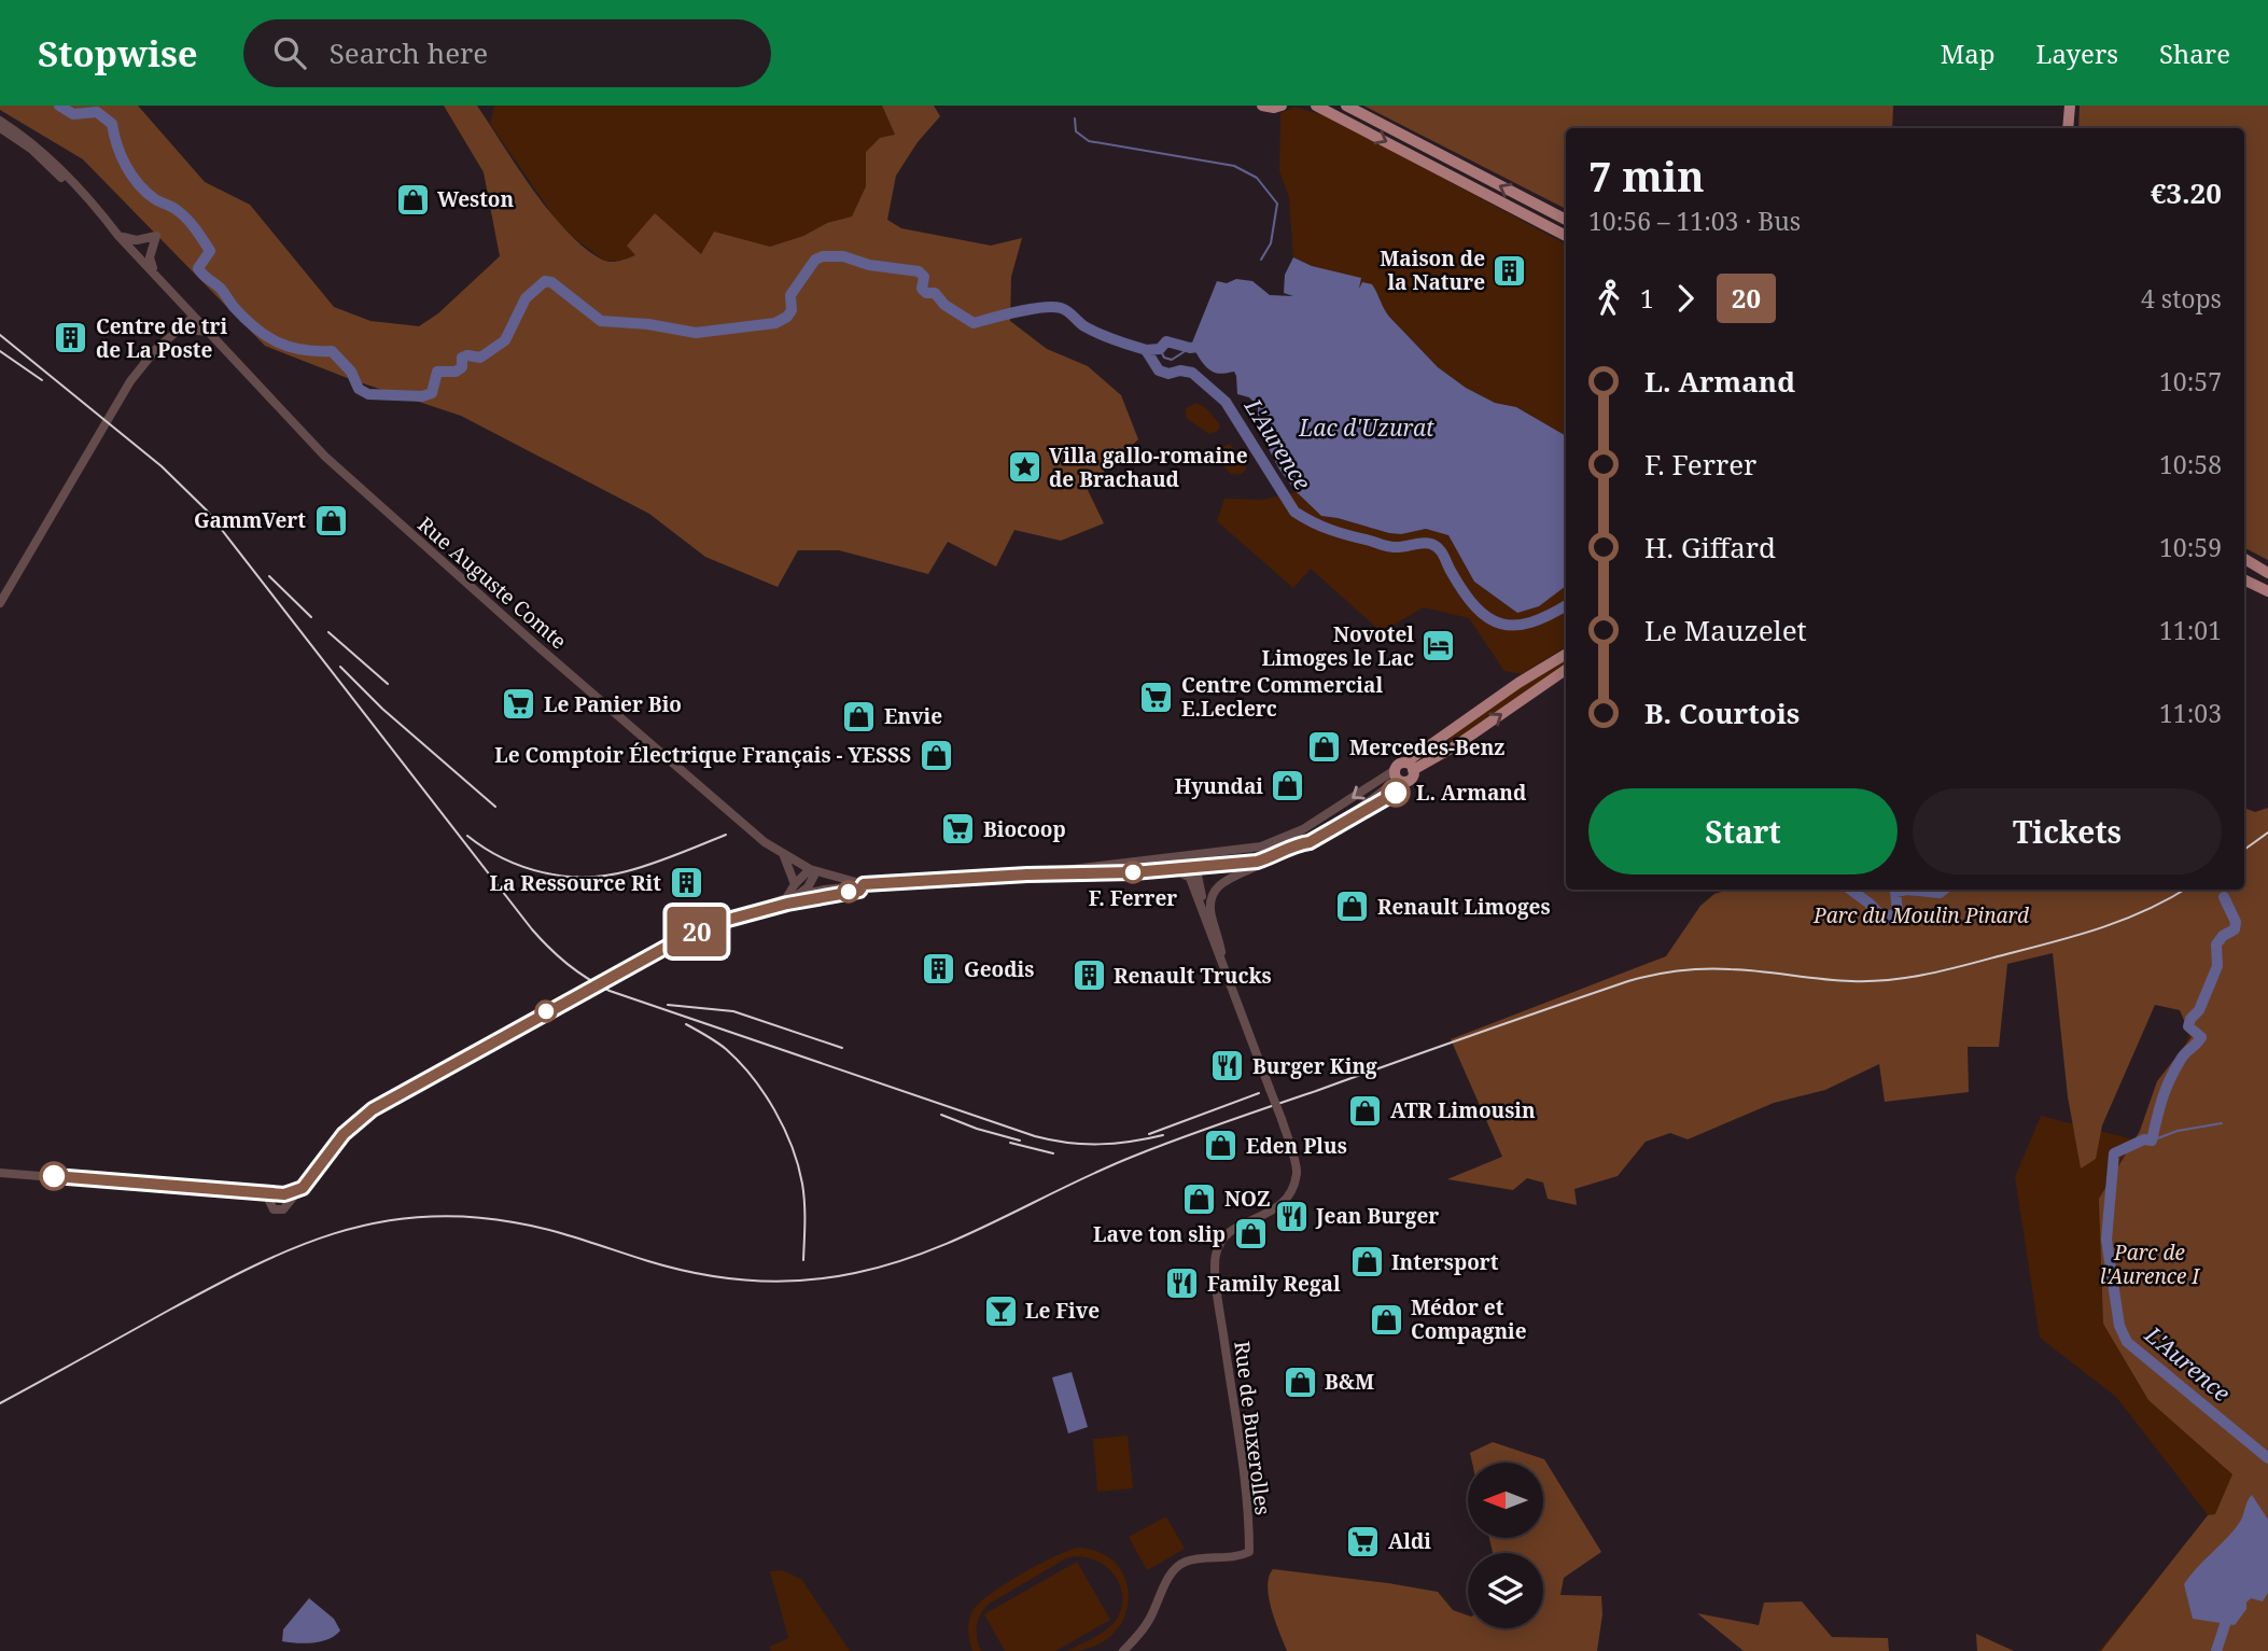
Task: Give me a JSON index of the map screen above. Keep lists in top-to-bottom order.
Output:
{
  "streets": {
    "street": ["Rue Auguste Comte", "Rue de Buxerolles"]
  },
  "water": ["Lac d'Uzurat", "L'Aurence"],
  "parks": ["Parc du Moulin Pinard", "Parc de l'Aurence I"],
  "places": {
    "shop": [
      "Weston",
      "GammVert",
      "Envie",
      "Mercedes-Benz",
      "Le Comptoir Électrique Français - YESSS",
      "Hyundai",
      "Renault Limoges",
      "ATR Limousin",
      "Eden Plus",
      "NOZ",
      "Lave ton slip",
      "Intersport",
      "Médor et Compagnie",
      "B&M"
    ],
    "building": [
      "Maison de la Nature",
      "Centre de tri de La Poste",
      "La Ressource Rit",
      "Geodis",
      "Renault Trucks"
    ],
    "place": ["Villa gallo-romaine de Brachaud"],
    "hotel": ["Novotel Limoges le Lac"],
    "supermarket": [
      "Centre Commercial E.Leclerc",
      "Le Panier Bio",
      "Biocoop",
      "Aldi"
    ],
    "other": ["L. Armand", "F. Ferrer"],
    "restaurant": ["Burger King", "Jean Burger", "Family Regal"],
    "bar": ["Le Five"]
  },
  "lines": ["bus line 20"],
  "north": "left",
  "page": {
    "header": "Stopwise",
    "search": "Search here",
    "nav": ["Map", "Layers", "Share"],
    "on_map": "20",
    "heading": ["7 min", "10:56 – 11:03 · Bus", "€3.20"],
    "legs": ["1", "20", "4 stops"],
    "list": [
      {
        "name": "L. Armand",
        "value": "10:57"
      },
      {
        "name": "F. Ferrer",
        "value": "10:58"
      },
      {
        "name": "H. Giffard",
        "value": "10:59"
      },
      {
        "name": "Le Mauzelet",
        "value": "11:01"
      },
      {
        "name": "B. Courtois",
        "value": "11:03"
      }
    ],
    "buttons": ["Start", "Tickets"]
  }
}
